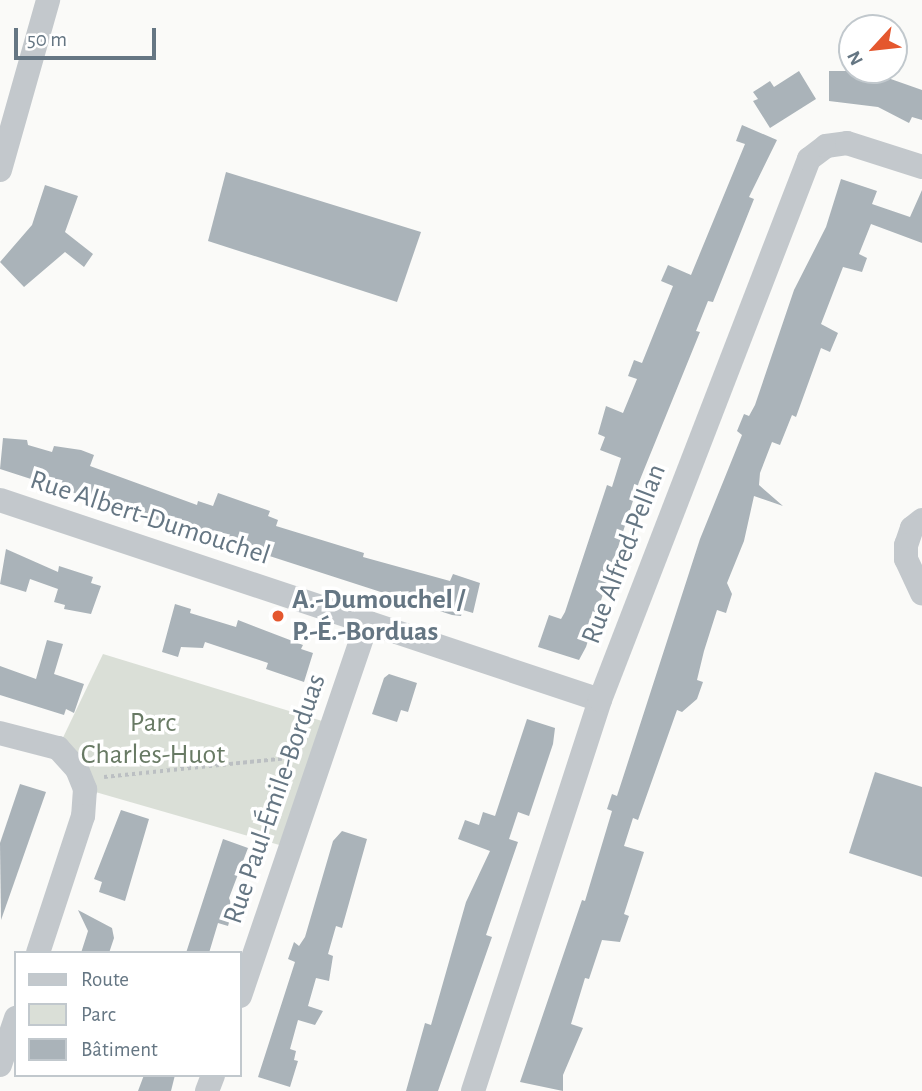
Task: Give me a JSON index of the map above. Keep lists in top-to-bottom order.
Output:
{
  "streets": {
    "street": ["Rue Albert-Dumouchel", "Rue Alfred-Pellan", "Rue Paul-Émile-Borduas"]
  },
  "crossings": [
    ["Rue Albert-Dumouchel", "Rue Alfred-Pellan"],
    ["Rue Albert-Dumouchel", "Rue Paul-Émile-Borduas"]
  ],
  "parks": ["Parc Charles-Huot"],
  "places": ["A.-Dumouchel / P.-É.-Borduas"],
  "legend": ["Route", "Parc", "Bâtiment"],
  "scale_bar": "50 m",
  "north": "bottom left"
}
